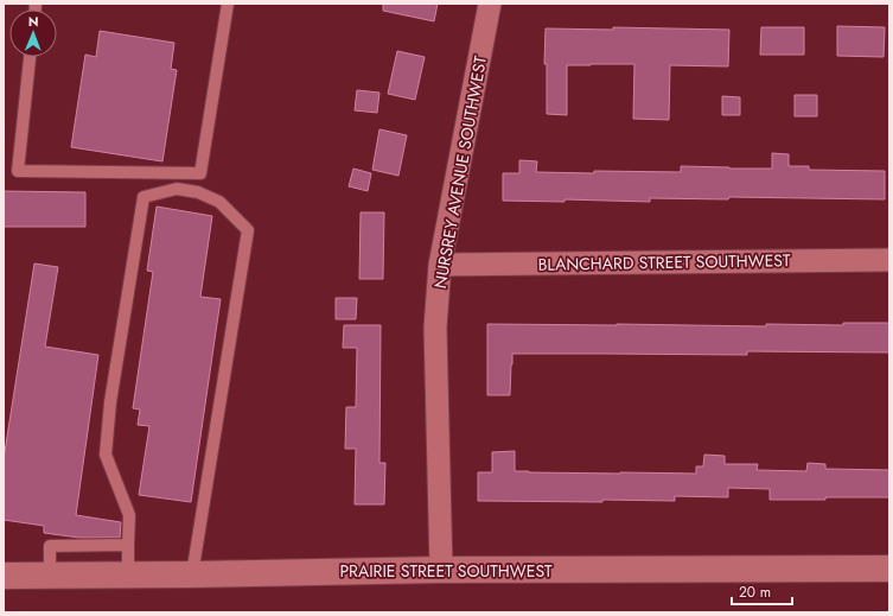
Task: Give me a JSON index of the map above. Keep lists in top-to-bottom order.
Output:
{
  "streets": {
    "street": ["NURSREY AVENUE SOUTHWEST", "BLANCHARD STREET SOUTHWEST", "PRAIRIE STREET SOUTHWEST"]
  },
  "crossings": [
    ["NURSREY AVENUE SOUTHWEST", "BLANCHARD STREET SOUTHWEST"],
    ["NURSREY AVENUE SOUTHWEST", "PRAIRIE STREET SOUTHWEST"]
  ],
  "scale_bar": "20 m",
  "north": "top"
}
